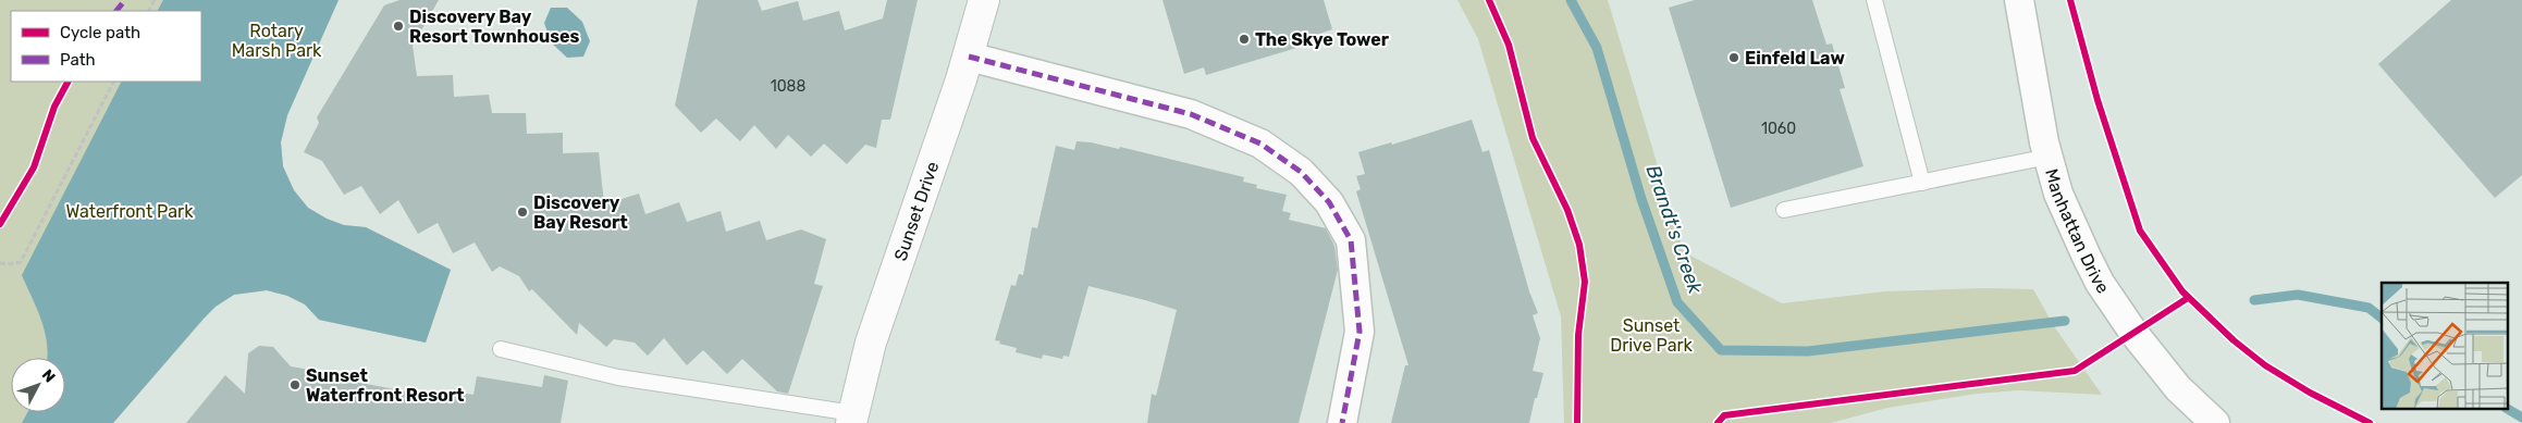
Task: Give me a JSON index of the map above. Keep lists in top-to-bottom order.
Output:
{
  "streets": {
    "street": ["Sunset Drive", "Manhattan Drive"]
  },
  "water": ["Brandt's Creek"],
  "parks": ["Rotary Marsh Park", "Waterfront Park", "Sunset Drive Park"],
  "places": [
    "Discovery Bay Resort Townhouses",
    "The Skye Tower",
    "Einfeld Law",
    "Discovery Bay Resort",
    "Sunset Waterfront Resort"
  ],
  "house_numbers": ["1088", "1060"],
  "legend": ["Cycle path", "Path"],
  "north": "top right"
}
